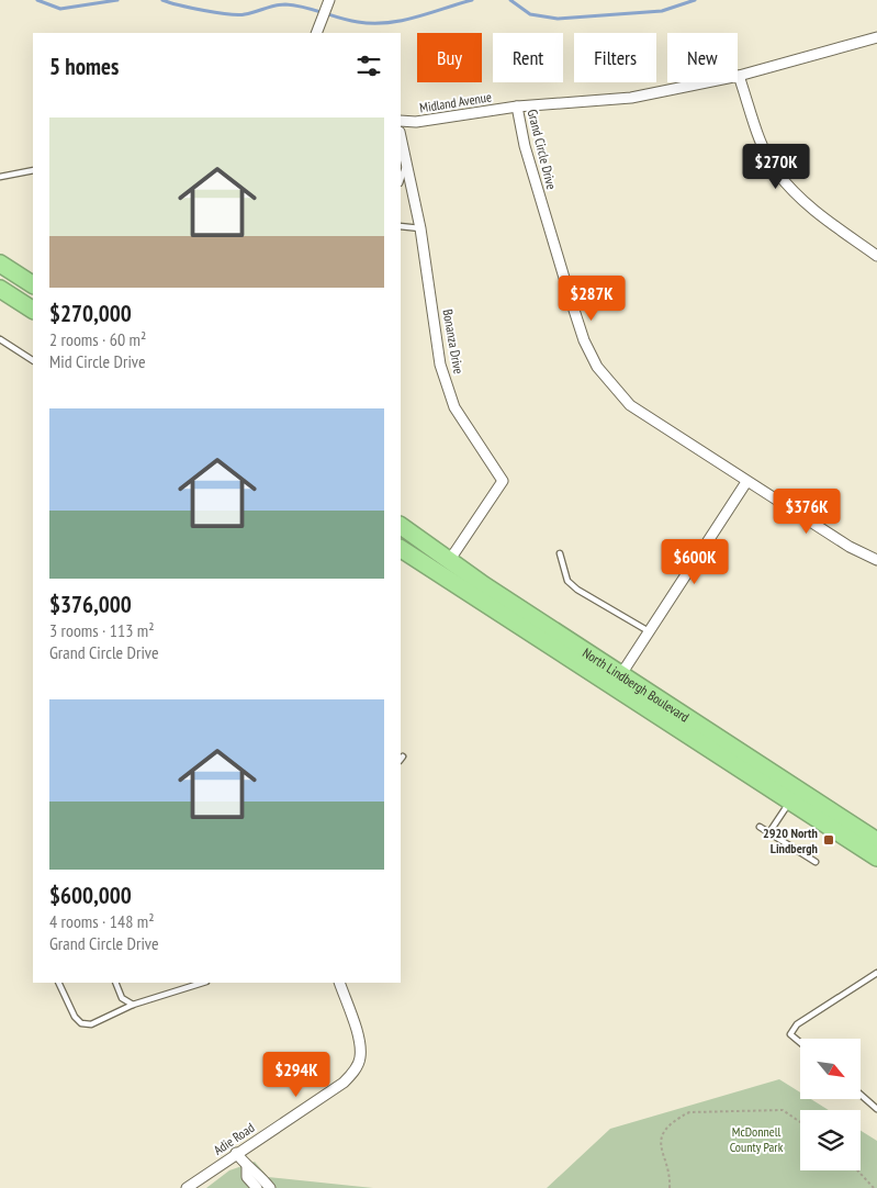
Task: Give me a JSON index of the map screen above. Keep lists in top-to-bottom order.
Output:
{
  "streets": {
    "highway": ["North Lindbergh Boulevard"],
    "street": [
      "Midland Avenue",
      "Grand Circle Drive",
      "Bonanza Drive",
      "Adie Road"
    ]
  },
  "crossings": [
    ["Midland Avenue", "Grand Circle Drive"],
    ["Bonanza Drive", "North Lindbergh Boulevard"]
  ],
  "parks": ["McDonnell County Park"],
  "places": {
    "transit": ["2920 North Lindbergh"]
  },
  "north": "bottom right",
  "page": {
    "chip": [
      "Buy",
      "Rent",
      "Filters",
      "New"
    ],
    "heading": "5 homes",
    "list": [
      {
        "name": "$270,000",
        "note": "2 rooms · 60 m² · Mid Circle Drive"
      },
      {
        "name": "$376,000",
        "note": "3 rooms · 113 m² · Grand Circle Drive"
      },
      {
        "name": "$600,000",
        "note": "4 rooms · 148 m² · Grand Circle Drive"
      }
    ],
    "price": [
      "$270K",
      "$287K",
      "$376K",
      "$600K",
      "$294K"
    ]
  }
}
